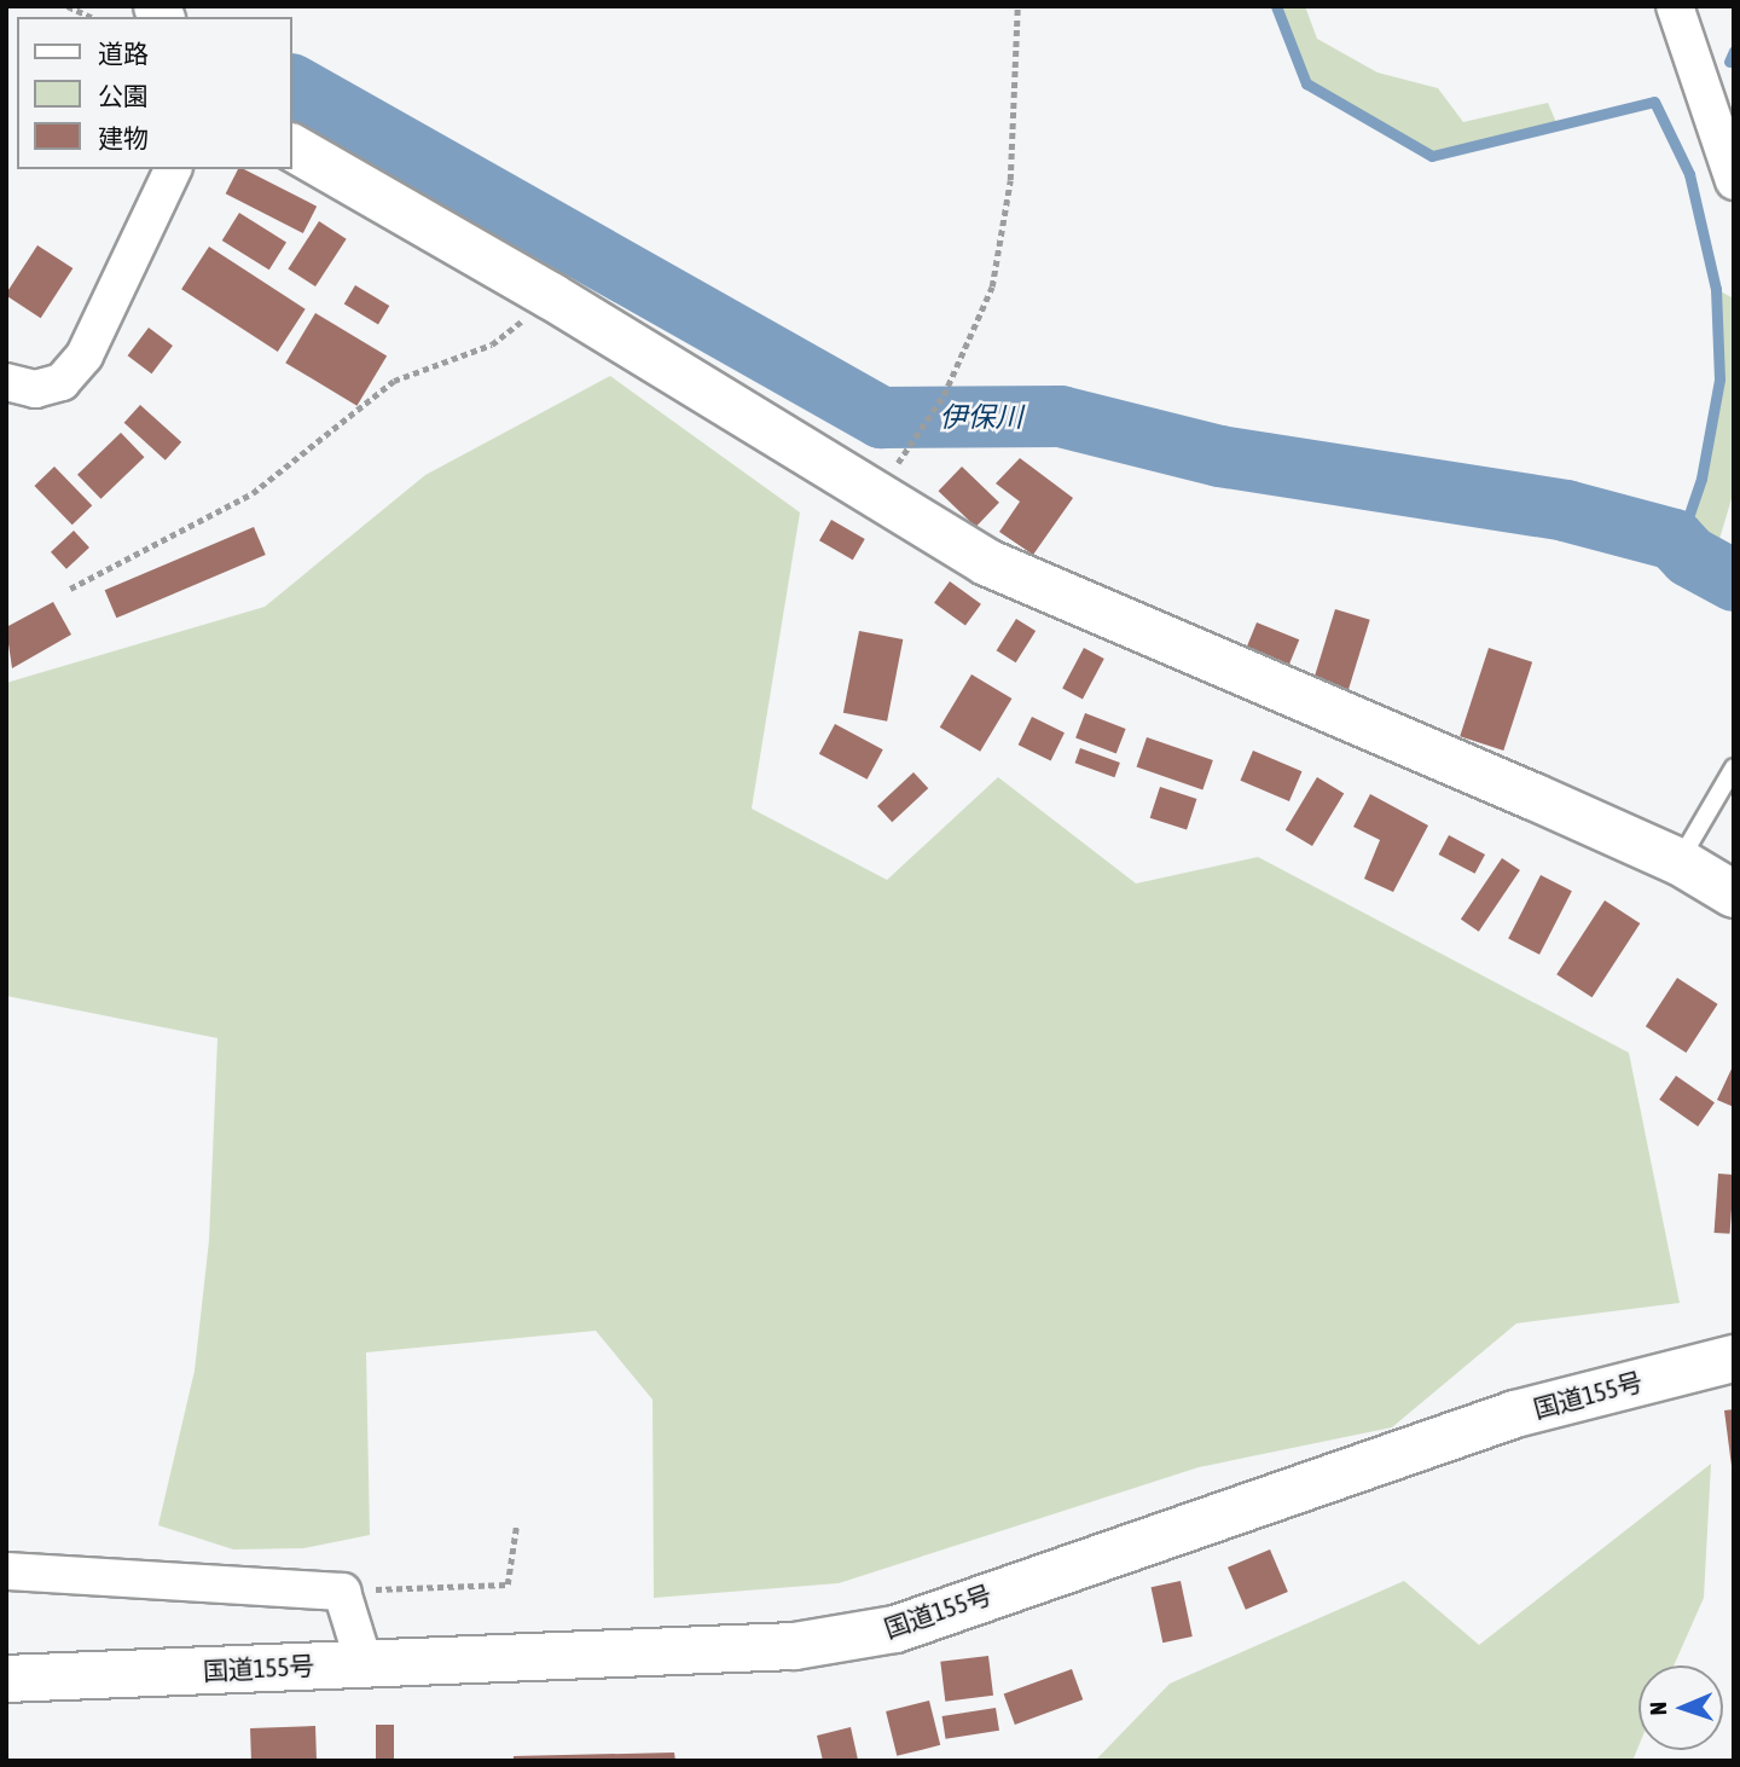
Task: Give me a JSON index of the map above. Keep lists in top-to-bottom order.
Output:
{
  "streets": {
    "main road": ["国道155号"]
  },
  "water": ["伊保川"],
  "legend": ["道路", "公園", "建物"],
  "north": "left"
}
